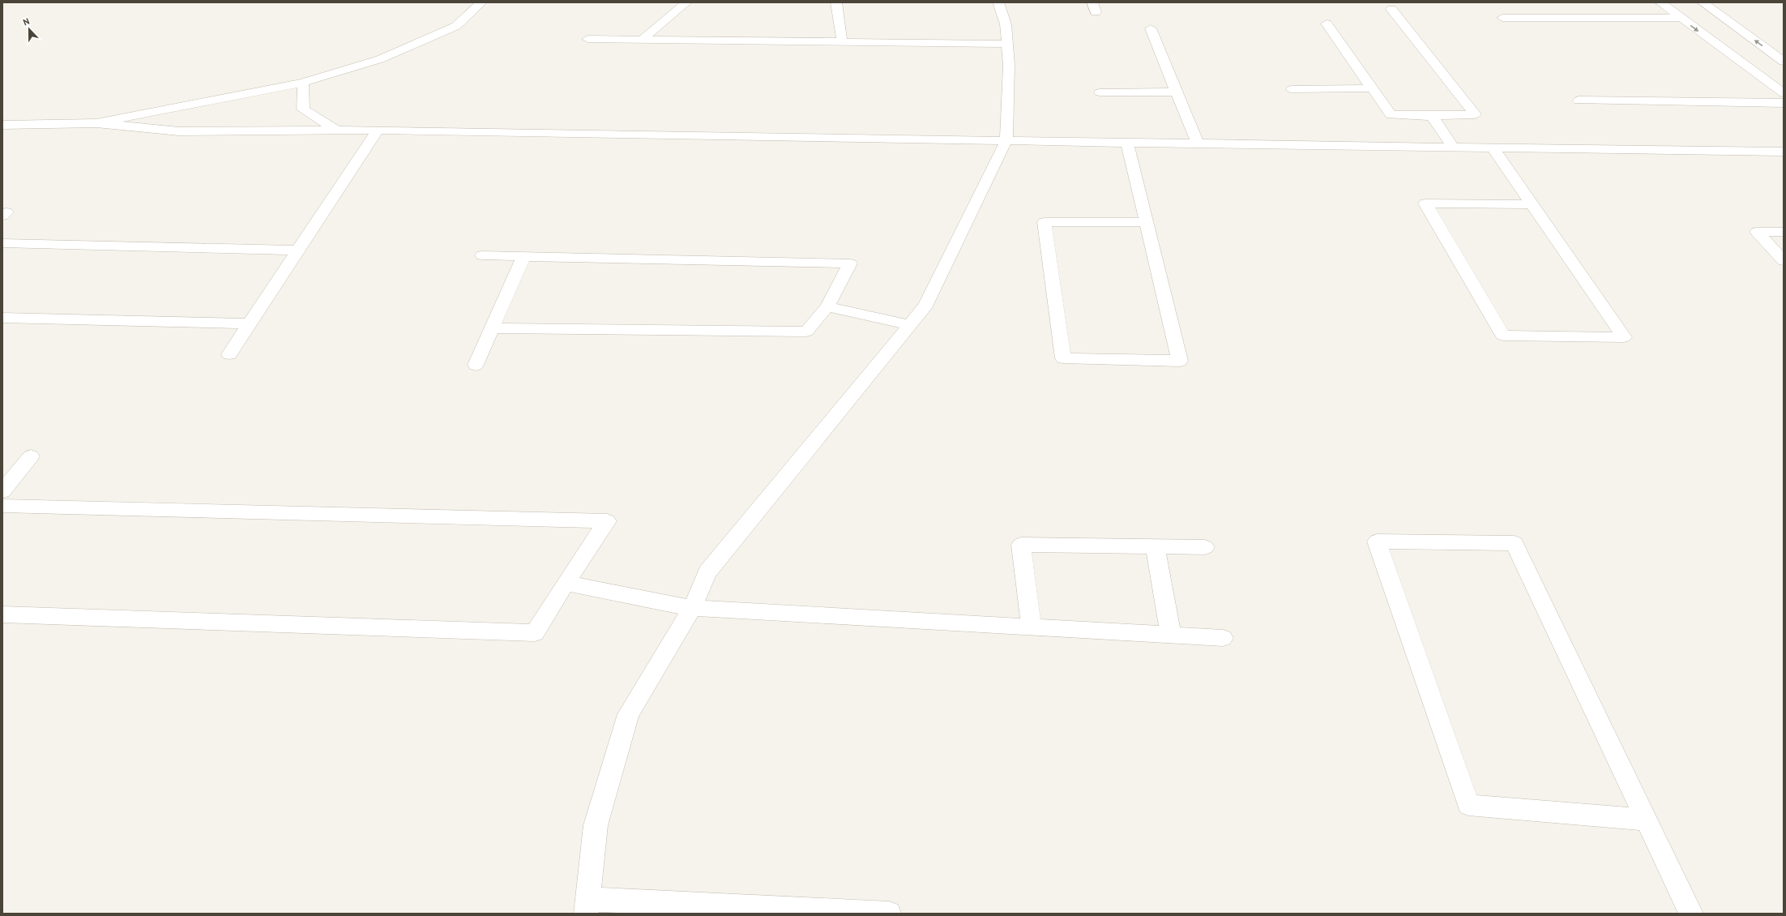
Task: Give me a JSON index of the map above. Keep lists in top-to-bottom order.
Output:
{
  "north": "top"
}
